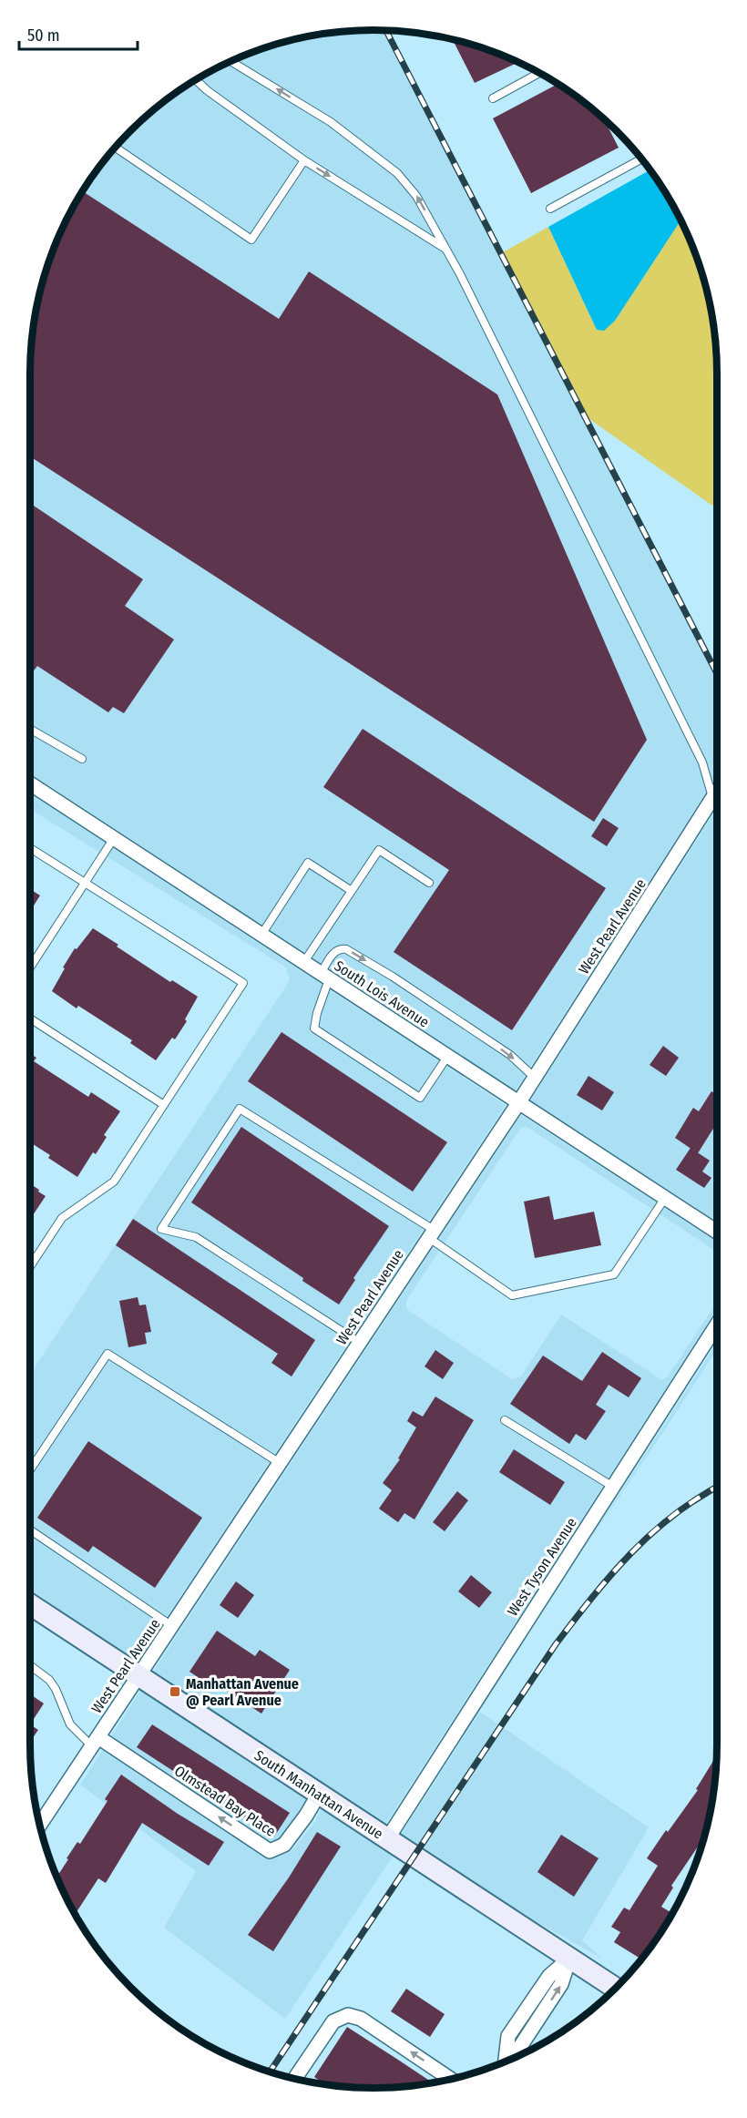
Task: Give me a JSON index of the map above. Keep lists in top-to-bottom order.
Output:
{
  "streets": {
    "street": [
      "West Pearl Avenue",
      "South Lois Avenue",
      "West Tyson Avenue",
      "South Manhattan Avenue",
      "Olmstead Bay Place"
    ]
  },
  "crossings": [
    ["West Pearl Avenue", "South Lois Avenue"],
    ["West Pearl Avenue", "South Manhattan Avenue"],
    ["West Pearl Avenue", "Olmstead Bay Place"],
    ["West Tyson Avenue", "South Manhattan Avenue"],
    ["South Manhattan Avenue", "Olmstead Bay Place"]
  ],
  "one_way": ["Olmstead Bay Place"],
  "places": {
    "transit": ["Manhattan Avenue @ Pearl Avenue"]
  },
  "scale_bar": "50 m"
}
